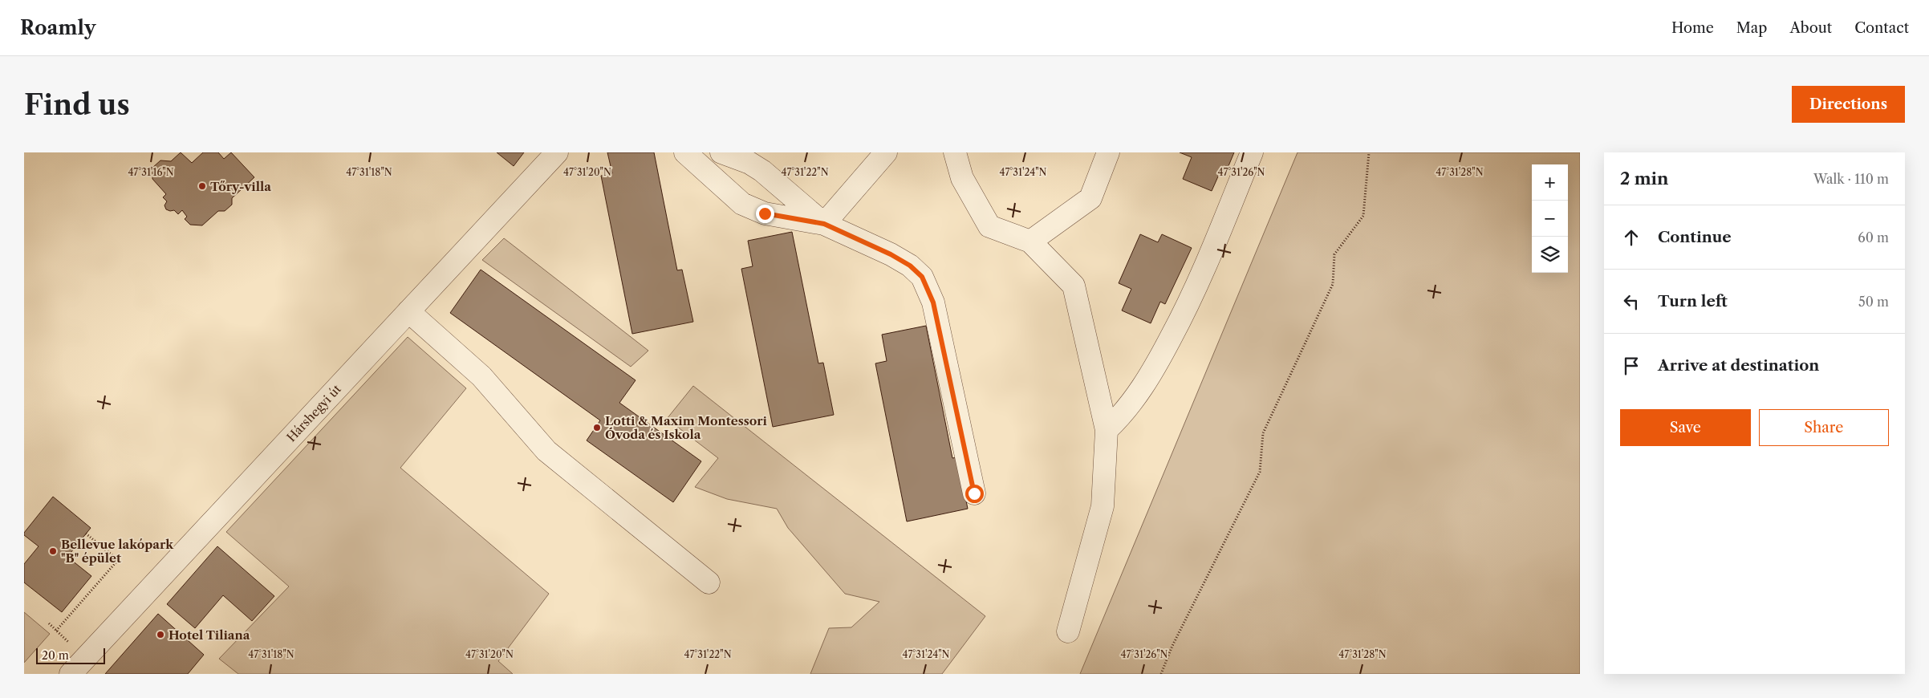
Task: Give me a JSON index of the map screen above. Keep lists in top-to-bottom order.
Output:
{
  "streets": {
    "street": ["Hárshegyi út"]
  },
  "places": [
    "Tőry-villa",
    "Lotti & Maxim Montessori Óvoda és Iskola",
    "Bellevue lakópark \"B\" épület",
    "Hotel Tiliana"
  ],
  "scale_bar": "20 m",
  "page": {
    "header": "Roamly",
    "nav": [
      "Home",
      "Map",
      "About",
      "Contact"
    ],
    "buttons": [
      "Directions",
      ["Save", "Share"]
    ],
    "title": "Find us",
    "heading": ["2 min", "Walk · 110 m"],
    "map_buttons": ["+", "−"],
    "list": [
      ["Continue", "60 m"],
      ["Turn left", "50 m"],
      "Arrive at destination"
    ],
    "scale": "20 m"
  },
  "coordinates": [
    "47°31'16\"N",
    "47°31'18\"N",
    "47°31'20\"N",
    "47°31'22\"N",
    "47°31'24\"N",
    "47°31'26\"N",
    "47°31'28\"N"
  ]
}
